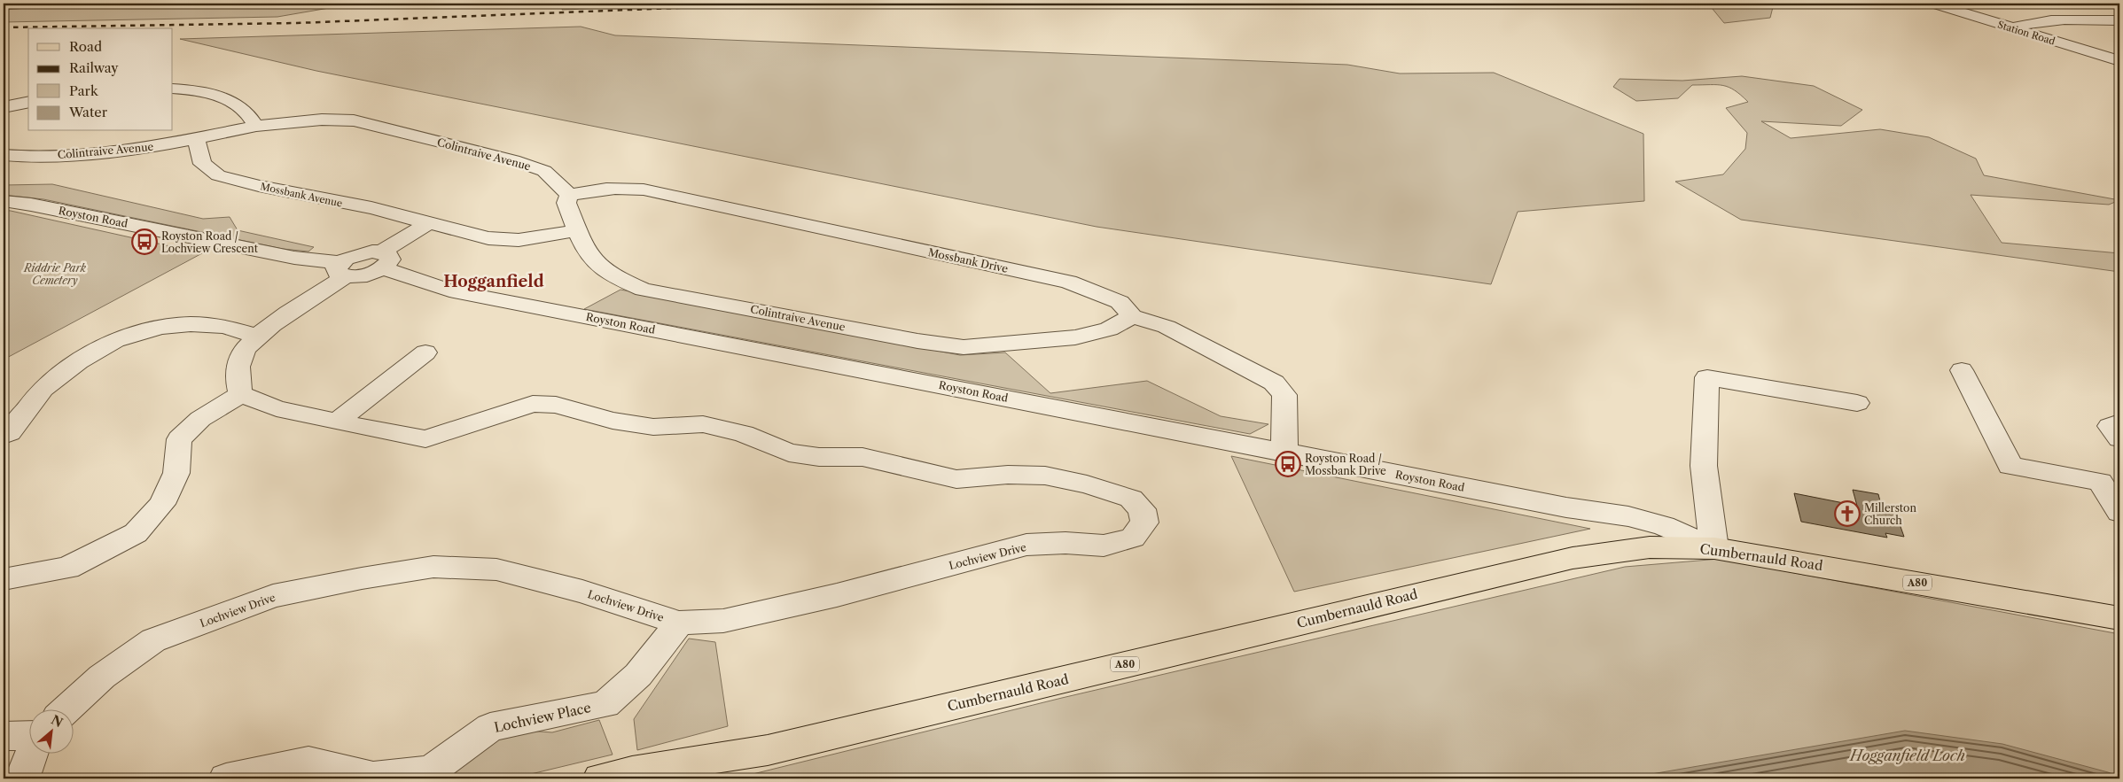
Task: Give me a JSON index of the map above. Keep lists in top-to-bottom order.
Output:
{
  "streets": {
    "main road": ["Cumbernauld Road", "A80"],
    "street": [
      "Station Road",
      "Colintraive Avenue",
      "Mossbank Avenue",
      "Royston Road",
      "Mossbank Drive",
      "Lochview Drive",
      "Lochview Place"
    ]
  },
  "crossings": [
    ["Colintraive Avenue", "Mossbank Avenue"],
    ["Colintraive Avenue", "Mossbank Drive"],
    ["Royston Road", "Mossbank Drive"],
    ["Royston Road", "Cumbernauld Road"],
    ["Lochview Drive", "Lochview Place"]
  ],
  "districts": ["Hogganfield"],
  "water": ["Hogganfield Loch"],
  "parks": ["Riddrie Park Cemetery"],
  "places": {
    "bus stop": ["Royston Road / Lochview Crescent", "Royston Road / Mossbank Drive"],
    "church": ["Millerston Church"]
  },
  "legend": [
    "Road",
    "Railway",
    "Park",
    "Water"
  ],
  "north": "top right"
}
